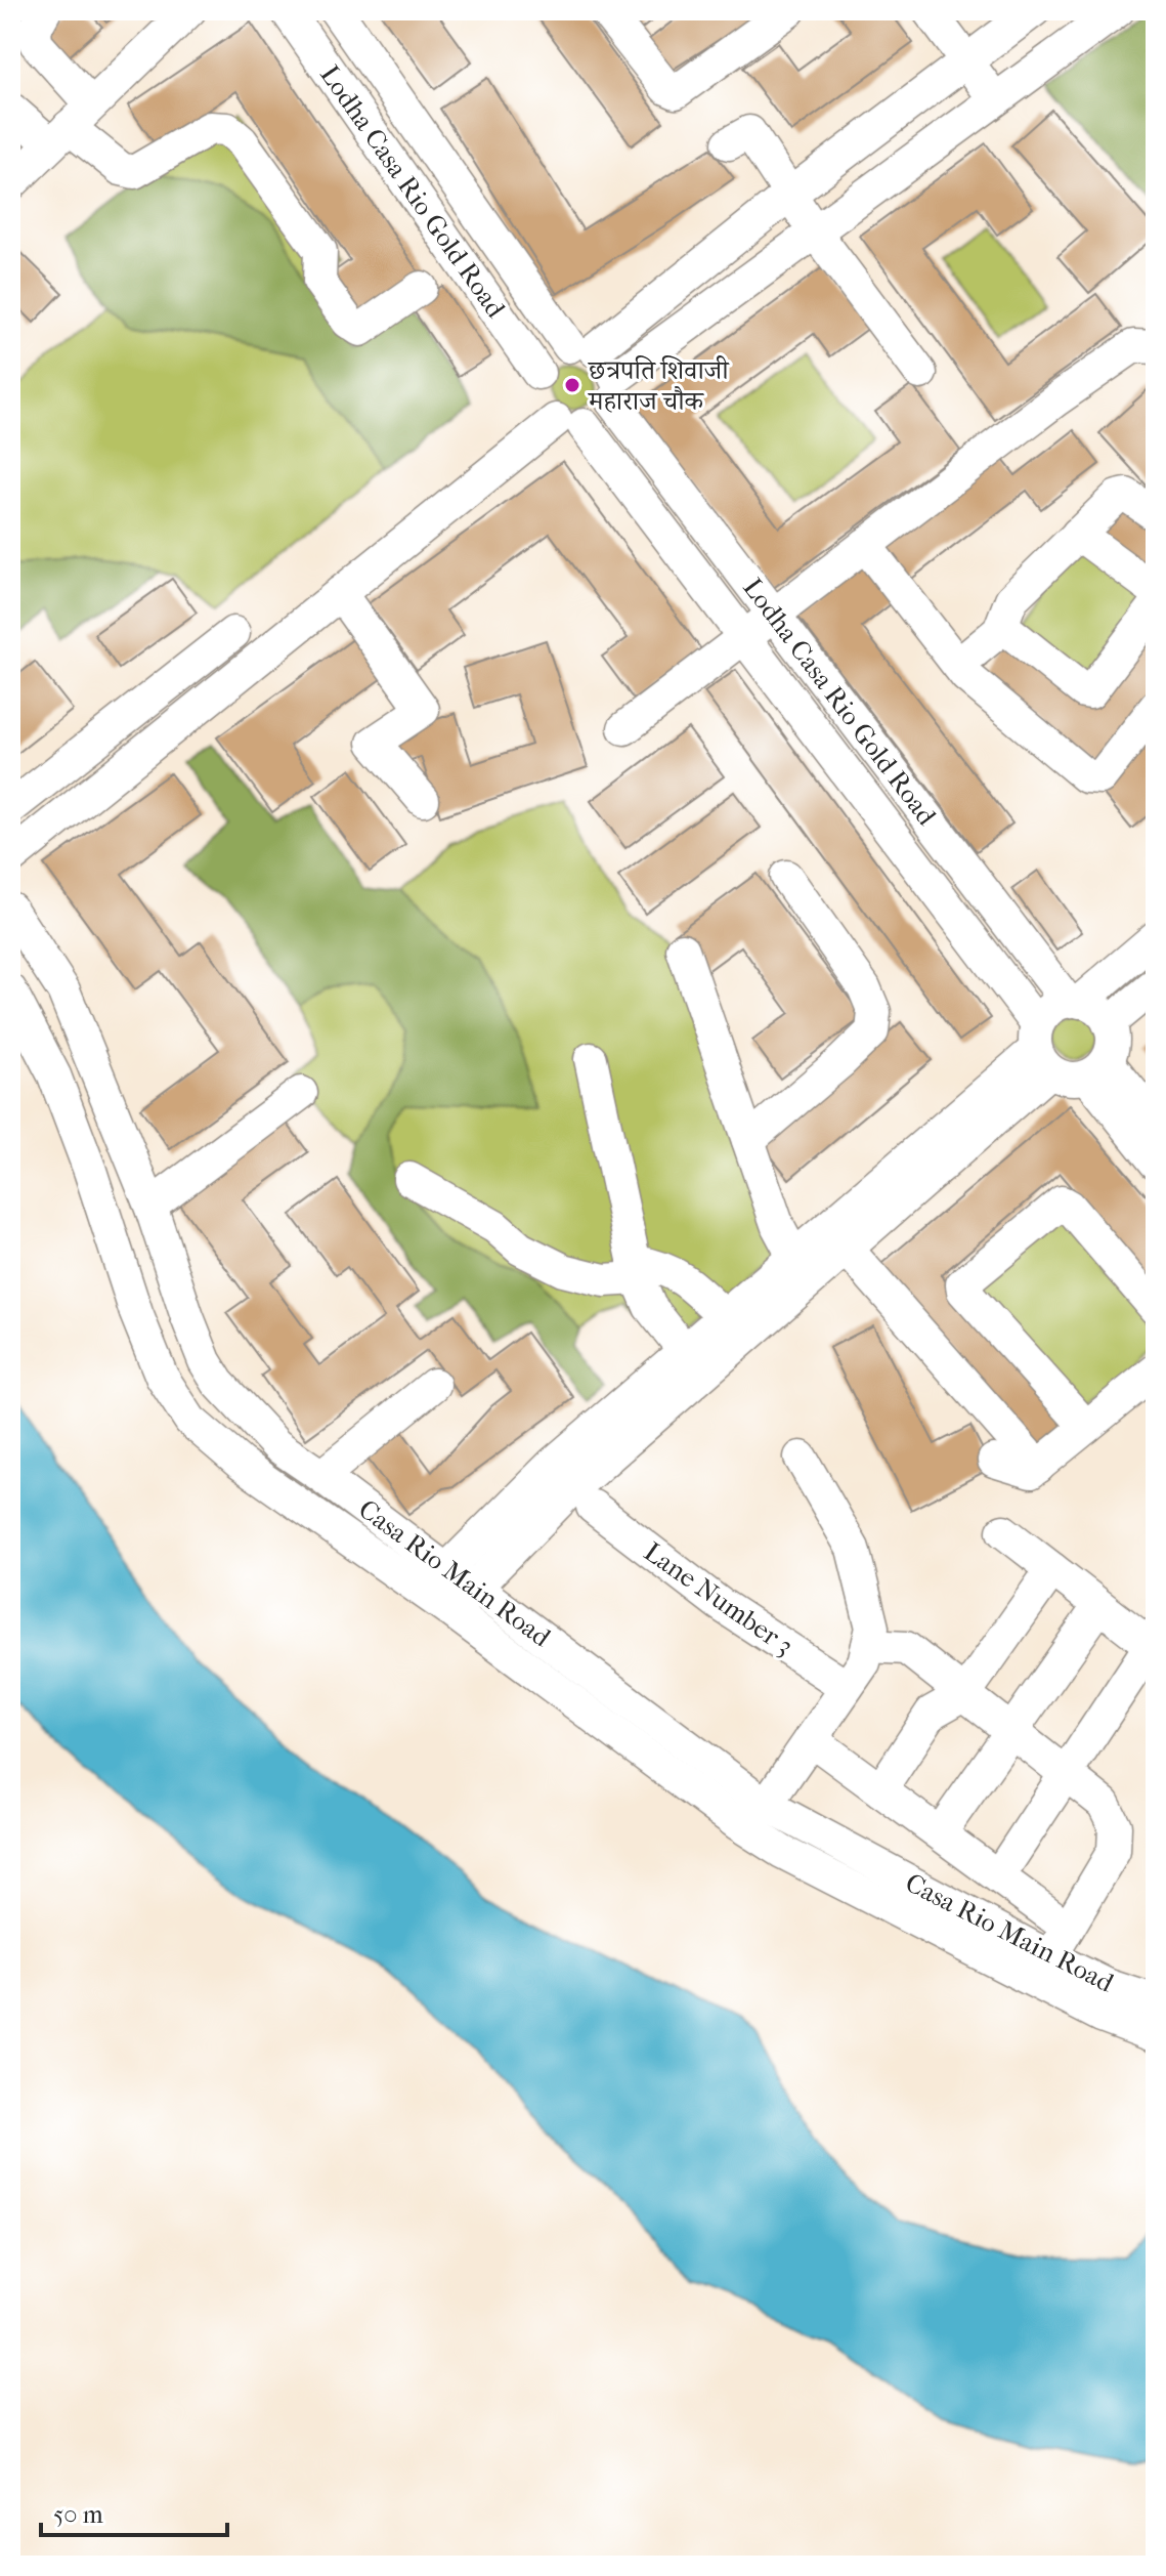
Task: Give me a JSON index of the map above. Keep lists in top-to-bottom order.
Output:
{
  "streets": {
    "street": ["Lodha Casa Rio Gold Road", "Casa Rio Main Road", "Lane Number 3"]
  },
  "places": ["छत्रपति शिवाजी महाराज चौक"],
  "scale_bar": "50 m"
}
